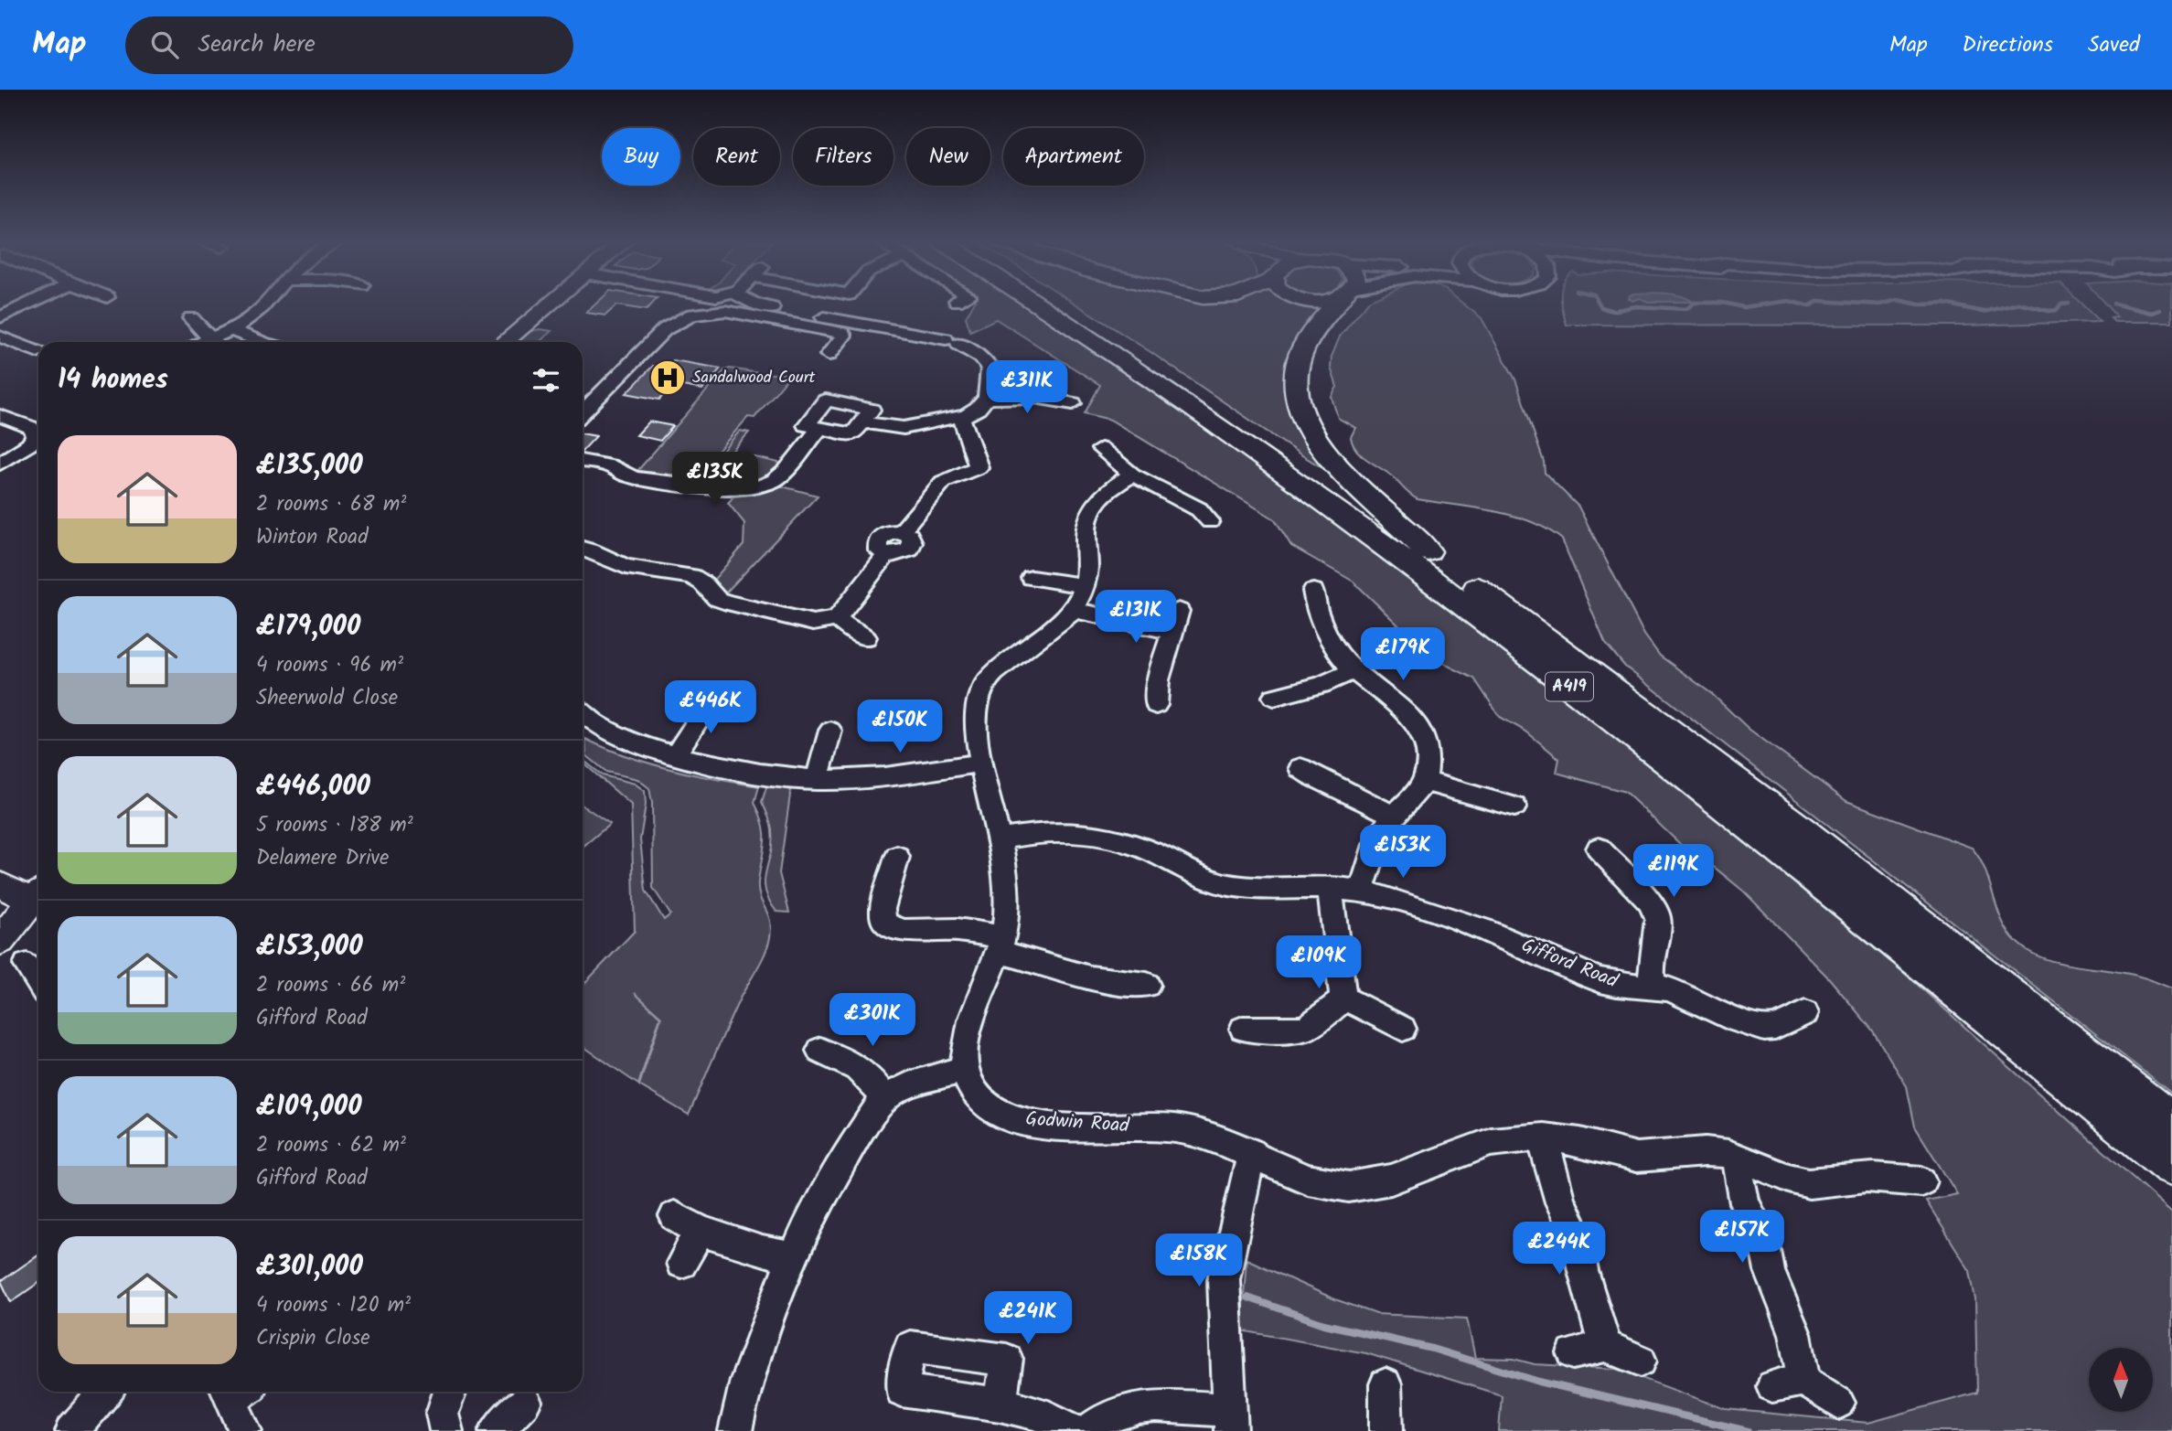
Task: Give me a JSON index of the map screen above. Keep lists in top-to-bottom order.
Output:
{
  "streets": {
    "highway": ["A419"],
    "street": ["Gifford Road", "Godwin Road"]
  },
  "places": {
    "hospital": ["Sandalwood Court"]
  },
  "north": "top",
  "page": {
    "header": "Map",
    "search": "Search here",
    "nav": ["Map", "Directions", "Saved"],
    "chip": [
      "Buy",
      "Rent",
      "Filters",
      "New",
      "Apartment"
    ],
    "heading": "14 homes",
    "price": [
      "£311K",
      "£135K",
      "£131K",
      "£179K",
      "£446K",
      "£150K",
      "£153K",
      "£119K",
      "£109K",
      "£301K",
      "£157K",
      "£244K",
      "£158K",
      "£241K"
    ],
    "list": [
      {
        "name": "£135,000",
        "note": "2 rooms · 68 m² · Winton Road"
      },
      {
        "name": "£179,000",
        "note": "4 rooms · 96 m² · Sheerwold Close"
      },
      {
        "name": "£446,000",
        "note": "5 rooms · 188 m² · Delamere Drive"
      },
      {
        "name": "£153,000",
        "note": "2 rooms · 66 m² · Gifford Road"
      },
      {
        "name": "£109,000",
        "note": "2 rooms · 62 m² · Gifford Road"
      },
      {
        "name": "£301,000",
        "note": "4 rooms · 120 m² · Crispin Close"
      }
    ]
  }
}
